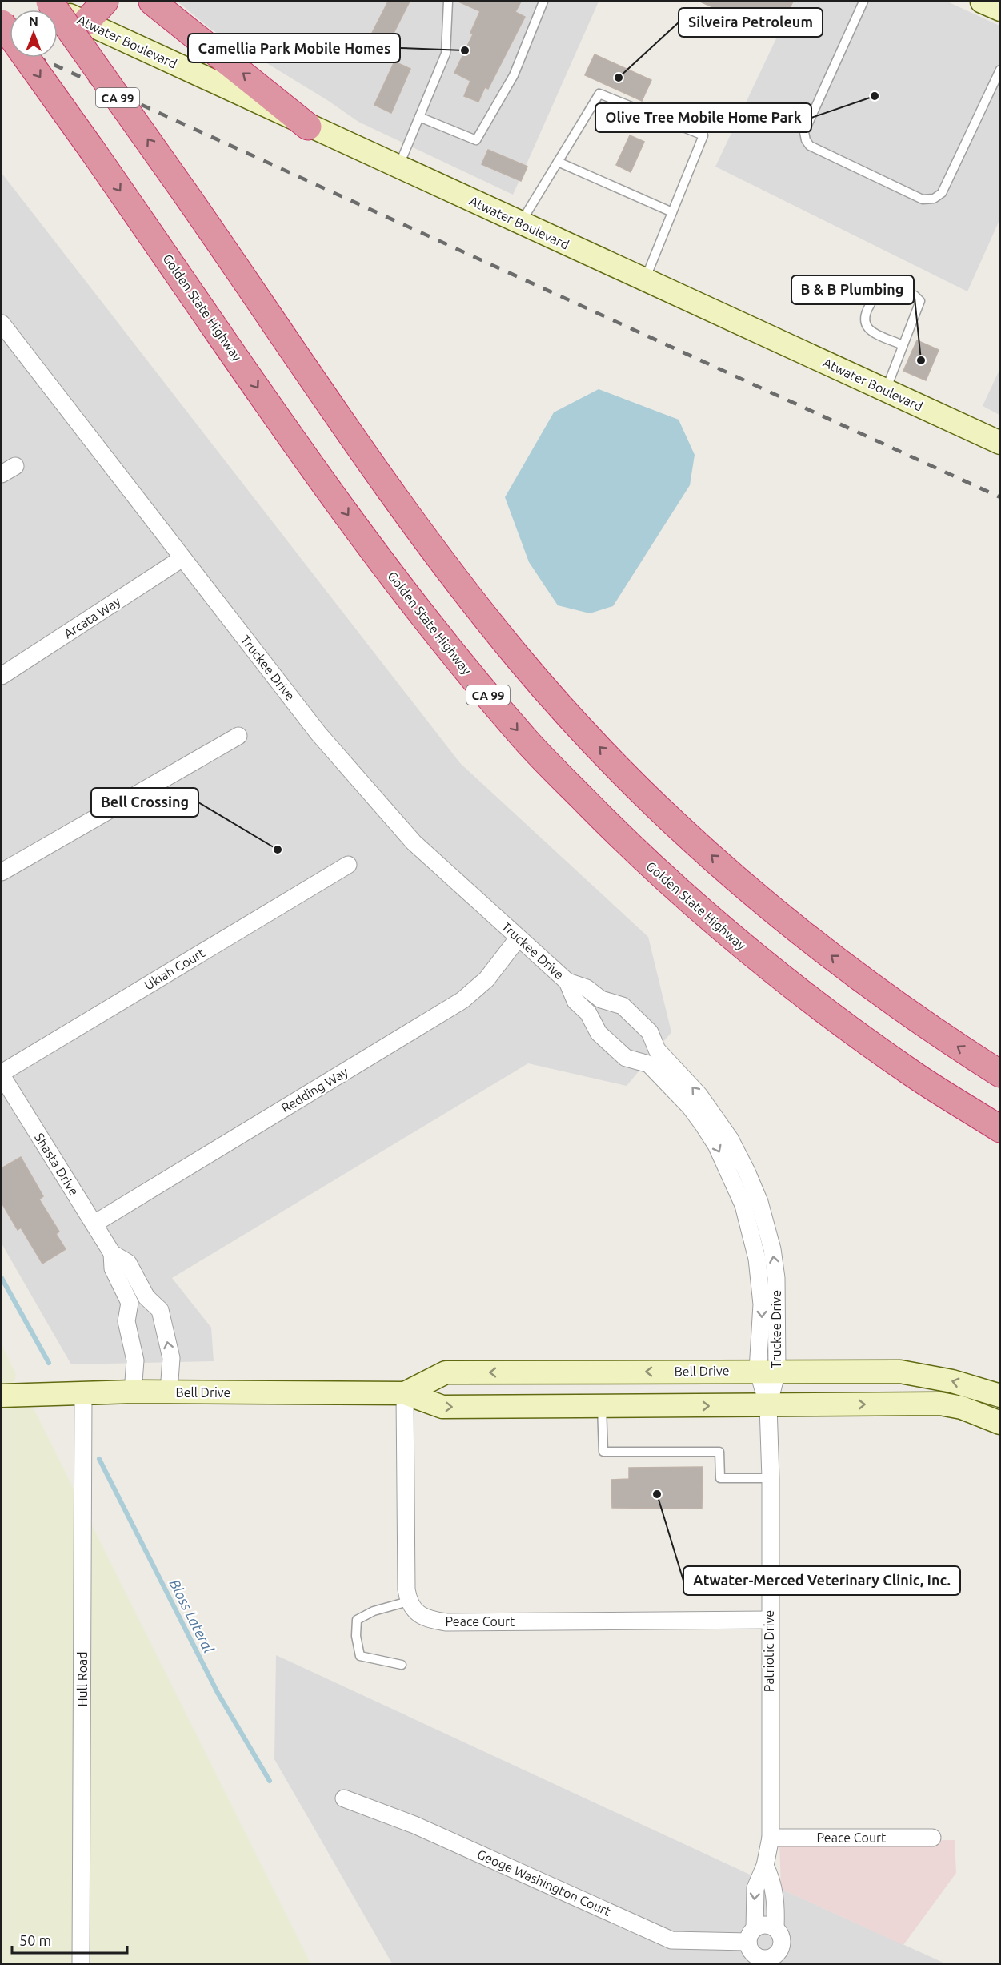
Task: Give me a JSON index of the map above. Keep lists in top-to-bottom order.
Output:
{
  "streets": {
    "highway": ["CA 99", "Golden State Highway"],
    "street": [
      "Atwater Boulevard",
      "Arcata Way",
      "Truckee Drive",
      "Ukiah Court",
      "Redding Way",
      "Shasta Drive",
      "Bell Drive",
      "Peace Court",
      "Patriotic Drive",
      "Hull Road",
      "Geoge Washington Court"
    ]
  },
  "crossings": [
    ["Arcata Way", "Truckee Drive"],
    ["Truckee Drive", "Redding Way"],
    ["Truckee Drive", "Bell Drive"],
    ["Truckee Drive", "Patriotic Drive"],
    ["Ukiah Court", "Shasta Drive"],
    ["Redding Way", "Shasta Drive"],
    ["Shasta Drive", "Bell Drive"],
    ["Bell Drive", "Patriotic Drive"],
    ["Bell Drive", "Hull Road"],
    ["Peace Court", "Patriotic Drive"],
    ["Patriotic Drive", "Geoge Washington Court"]
  ],
  "water": ["Bloss Lateral"],
  "places": [
    "Camellia Park Mobile Homes",
    "Silveira Petroleum",
    "Olive Tree Mobile Home Park",
    "B & B Plumbing",
    "Bell Crossing",
    "Atwater-Merced Veterinary Clinic, Inc."
  ],
  "scale_bar": "50 m",
  "north": "top"
}
